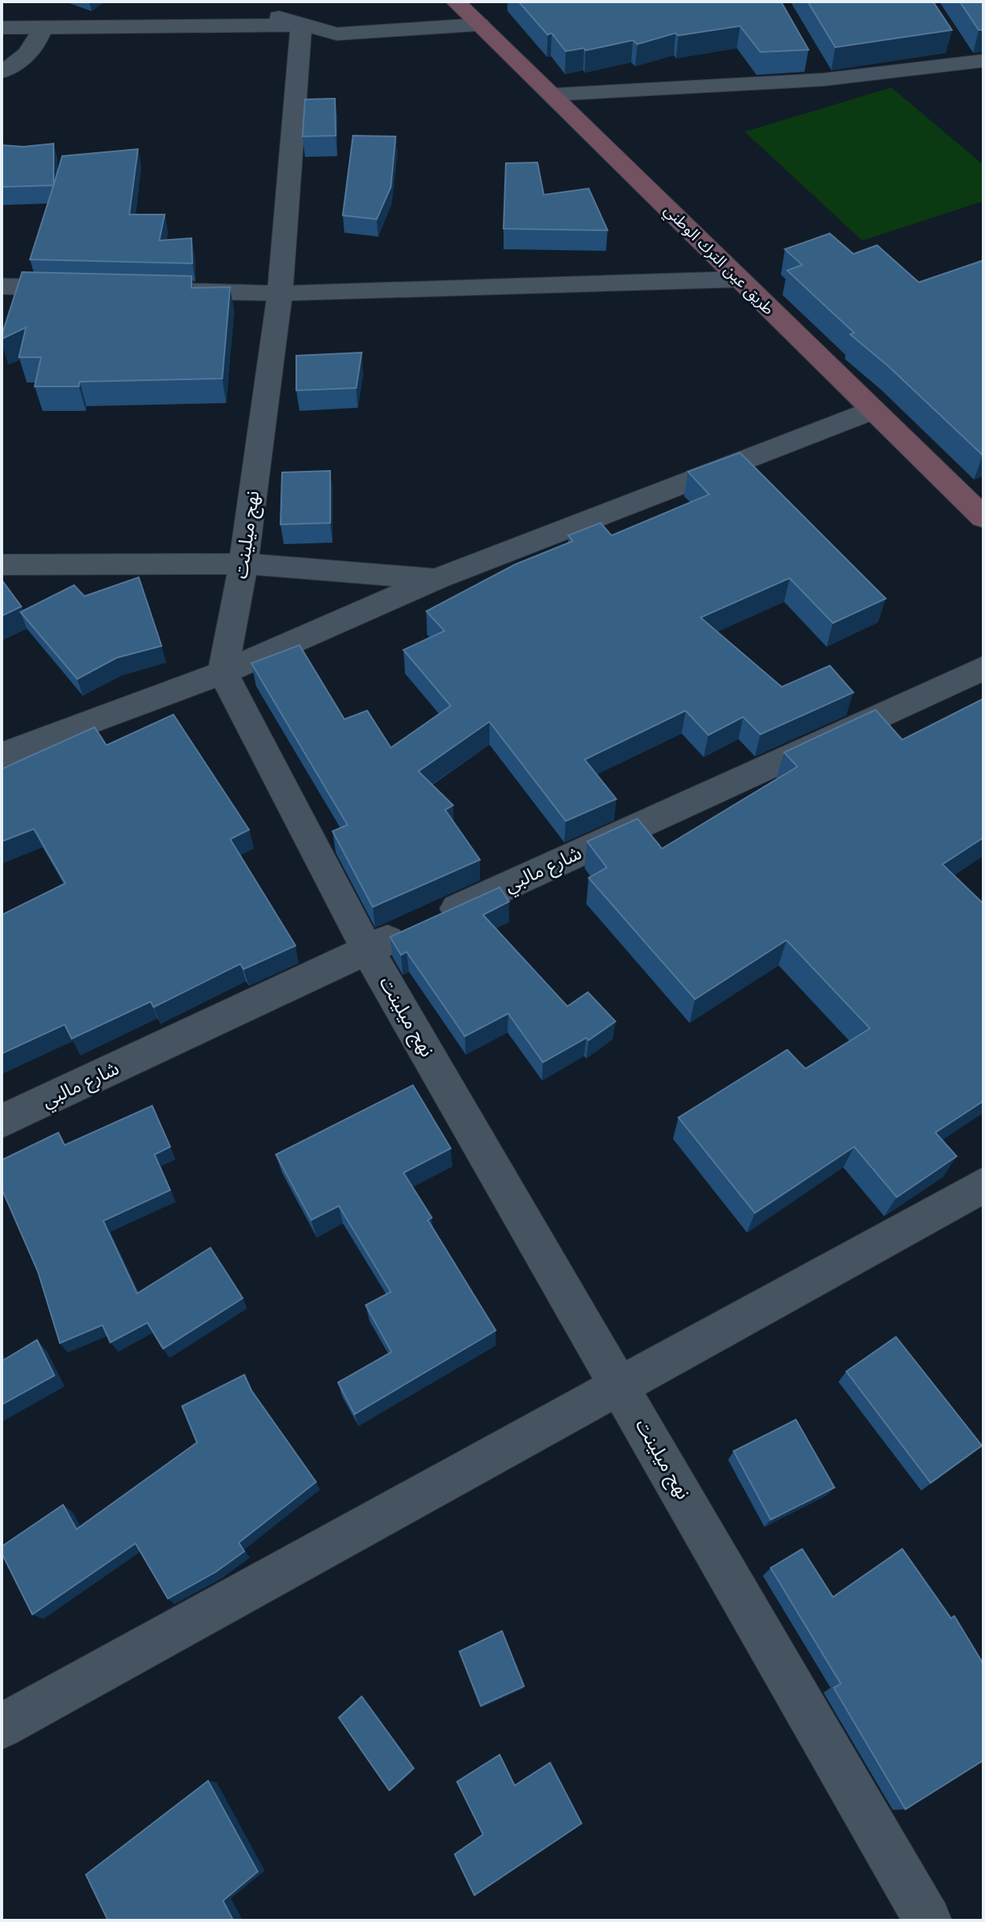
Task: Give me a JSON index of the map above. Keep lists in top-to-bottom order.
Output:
{
  "streets": {
    "main road": ["طريق عين الترك الوطني"],
    "street": ["نهج ميلينت", "شارع مالبي"]
  },
  "crossings": [
    ["نهج ميلينت", "شارع مالبي"]
  ]
}
